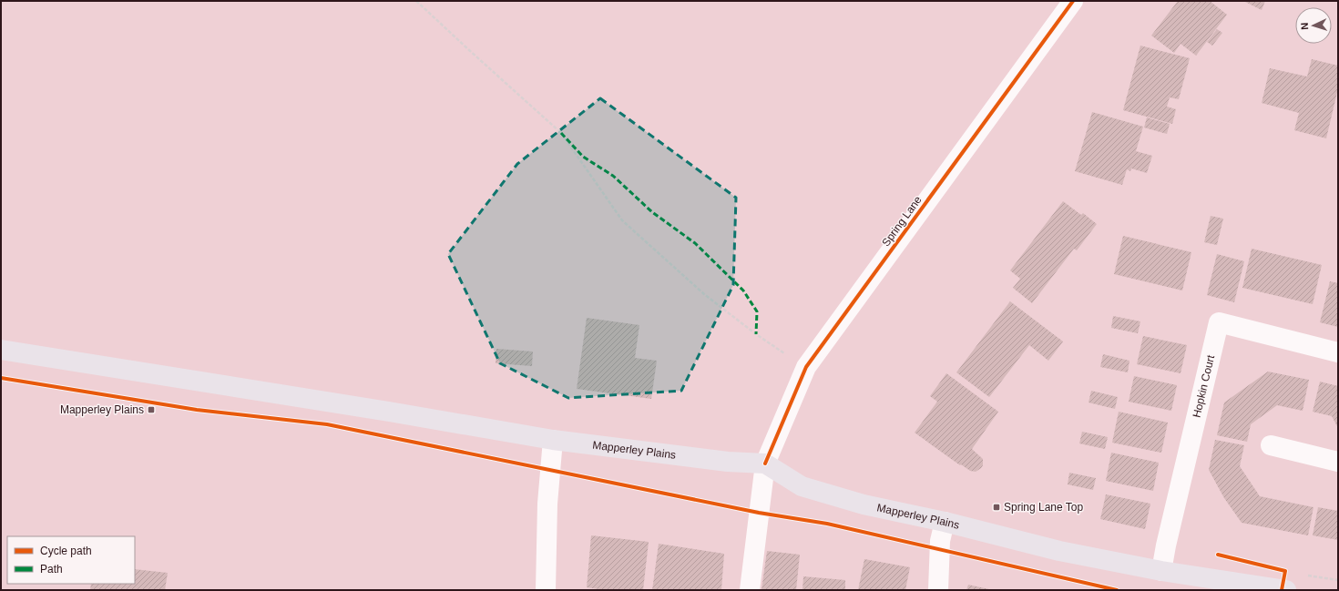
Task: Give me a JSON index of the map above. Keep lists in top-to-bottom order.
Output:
{
  "streets": {
    "main road": ["Mapperley Plains"],
    "street": ["Spring Lane", "Hopkin Court"]
  },
  "crossings": [
    ["Spring Lane", "Mapperley Plains"],
    ["Hopkin Court", "Mapperley Plains"]
  ],
  "places": {
    "transit": ["Mapperley Plains", "Spring Lane Top"]
  },
  "legend": ["Cycle path", "Path"],
  "north": "left"
}
